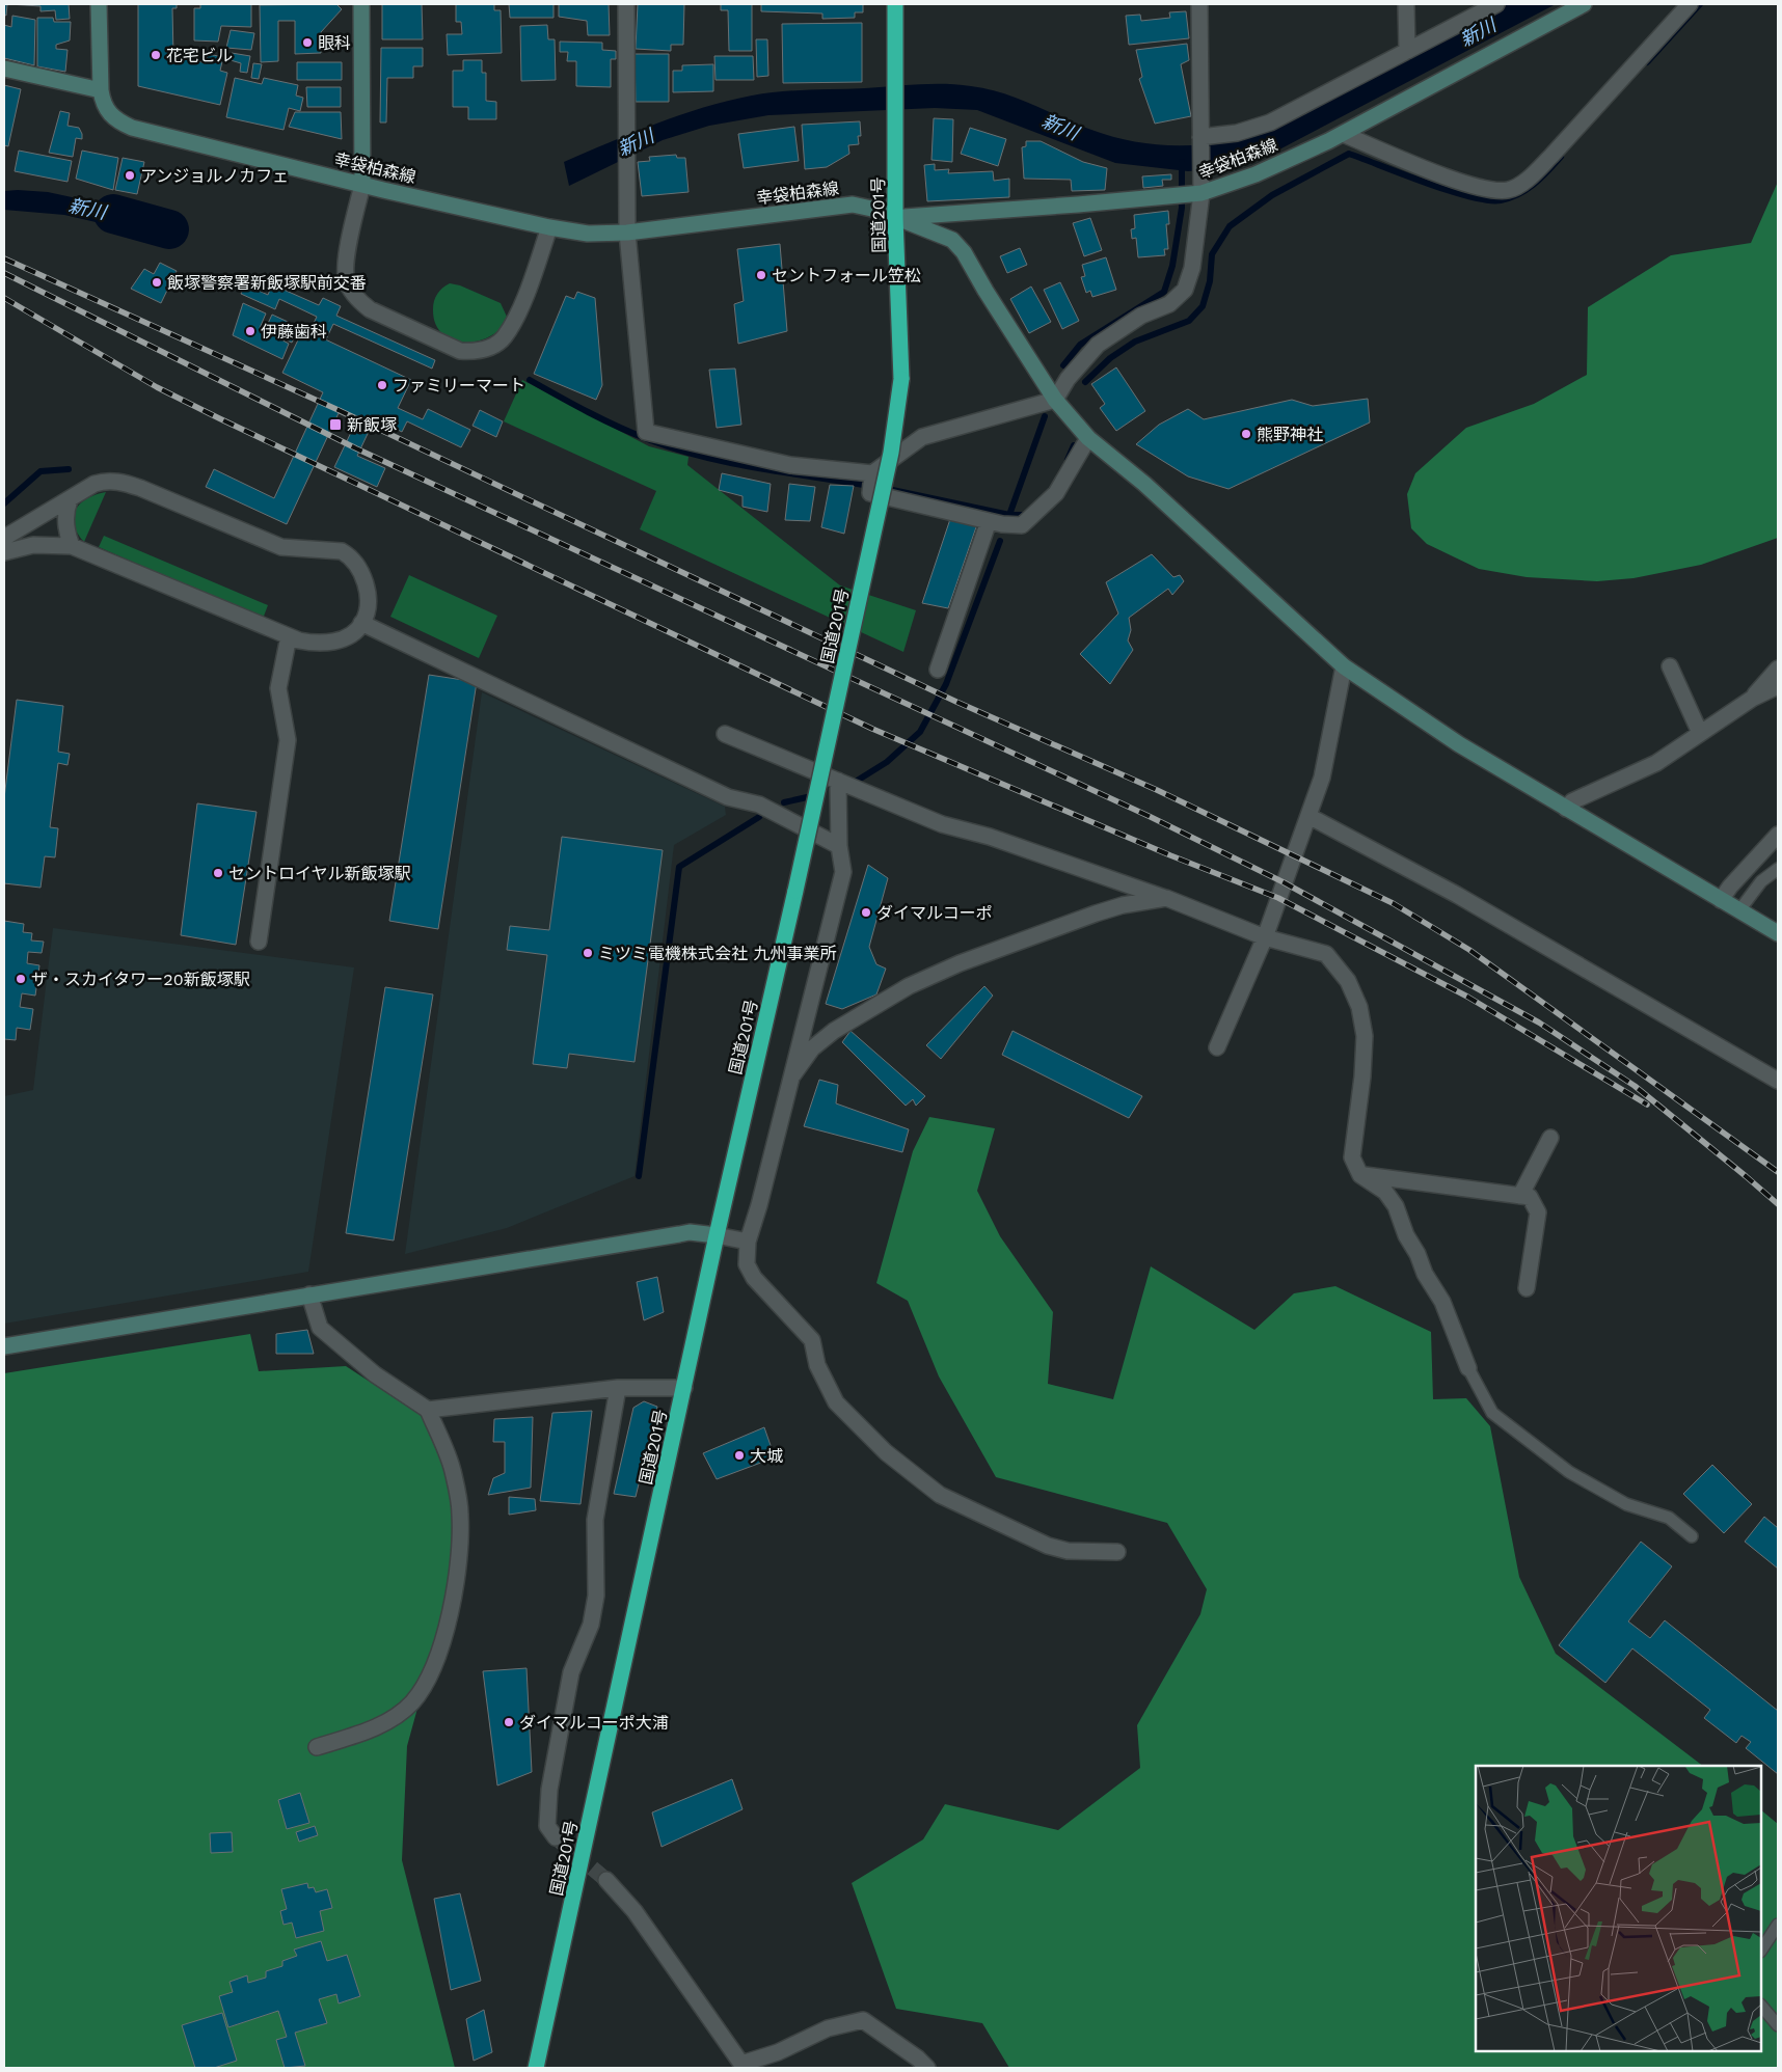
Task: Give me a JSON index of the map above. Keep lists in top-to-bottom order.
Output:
{
  "streets": {
    "highway": ["国道201号"],
    "street": ["幸袋柏森線"]
  },
  "crossings": [
    ["幸袋柏森線", "国道201号"]
  ],
  "water": ["新川"],
  "places": {
    "other": [
      "眼科",
      "花宅ビル",
      "アンジョルノカフェ",
      "セントフォール笠松",
      "飯塚警察署新飯塚駅前交番",
      "伊藤歯科",
      "ファミリーマート",
      "熊野神社",
      "セントロイヤル新飯塚駅",
      "ダイマルコーポ",
      "ミツミ電機株式会社 九州事業所",
      "ザ・スカイタワー20新飯塚駅",
      "大城",
      "ダイマルコーポ大浦"
    ],
    "transit": ["新飯塚"]
  }
}
